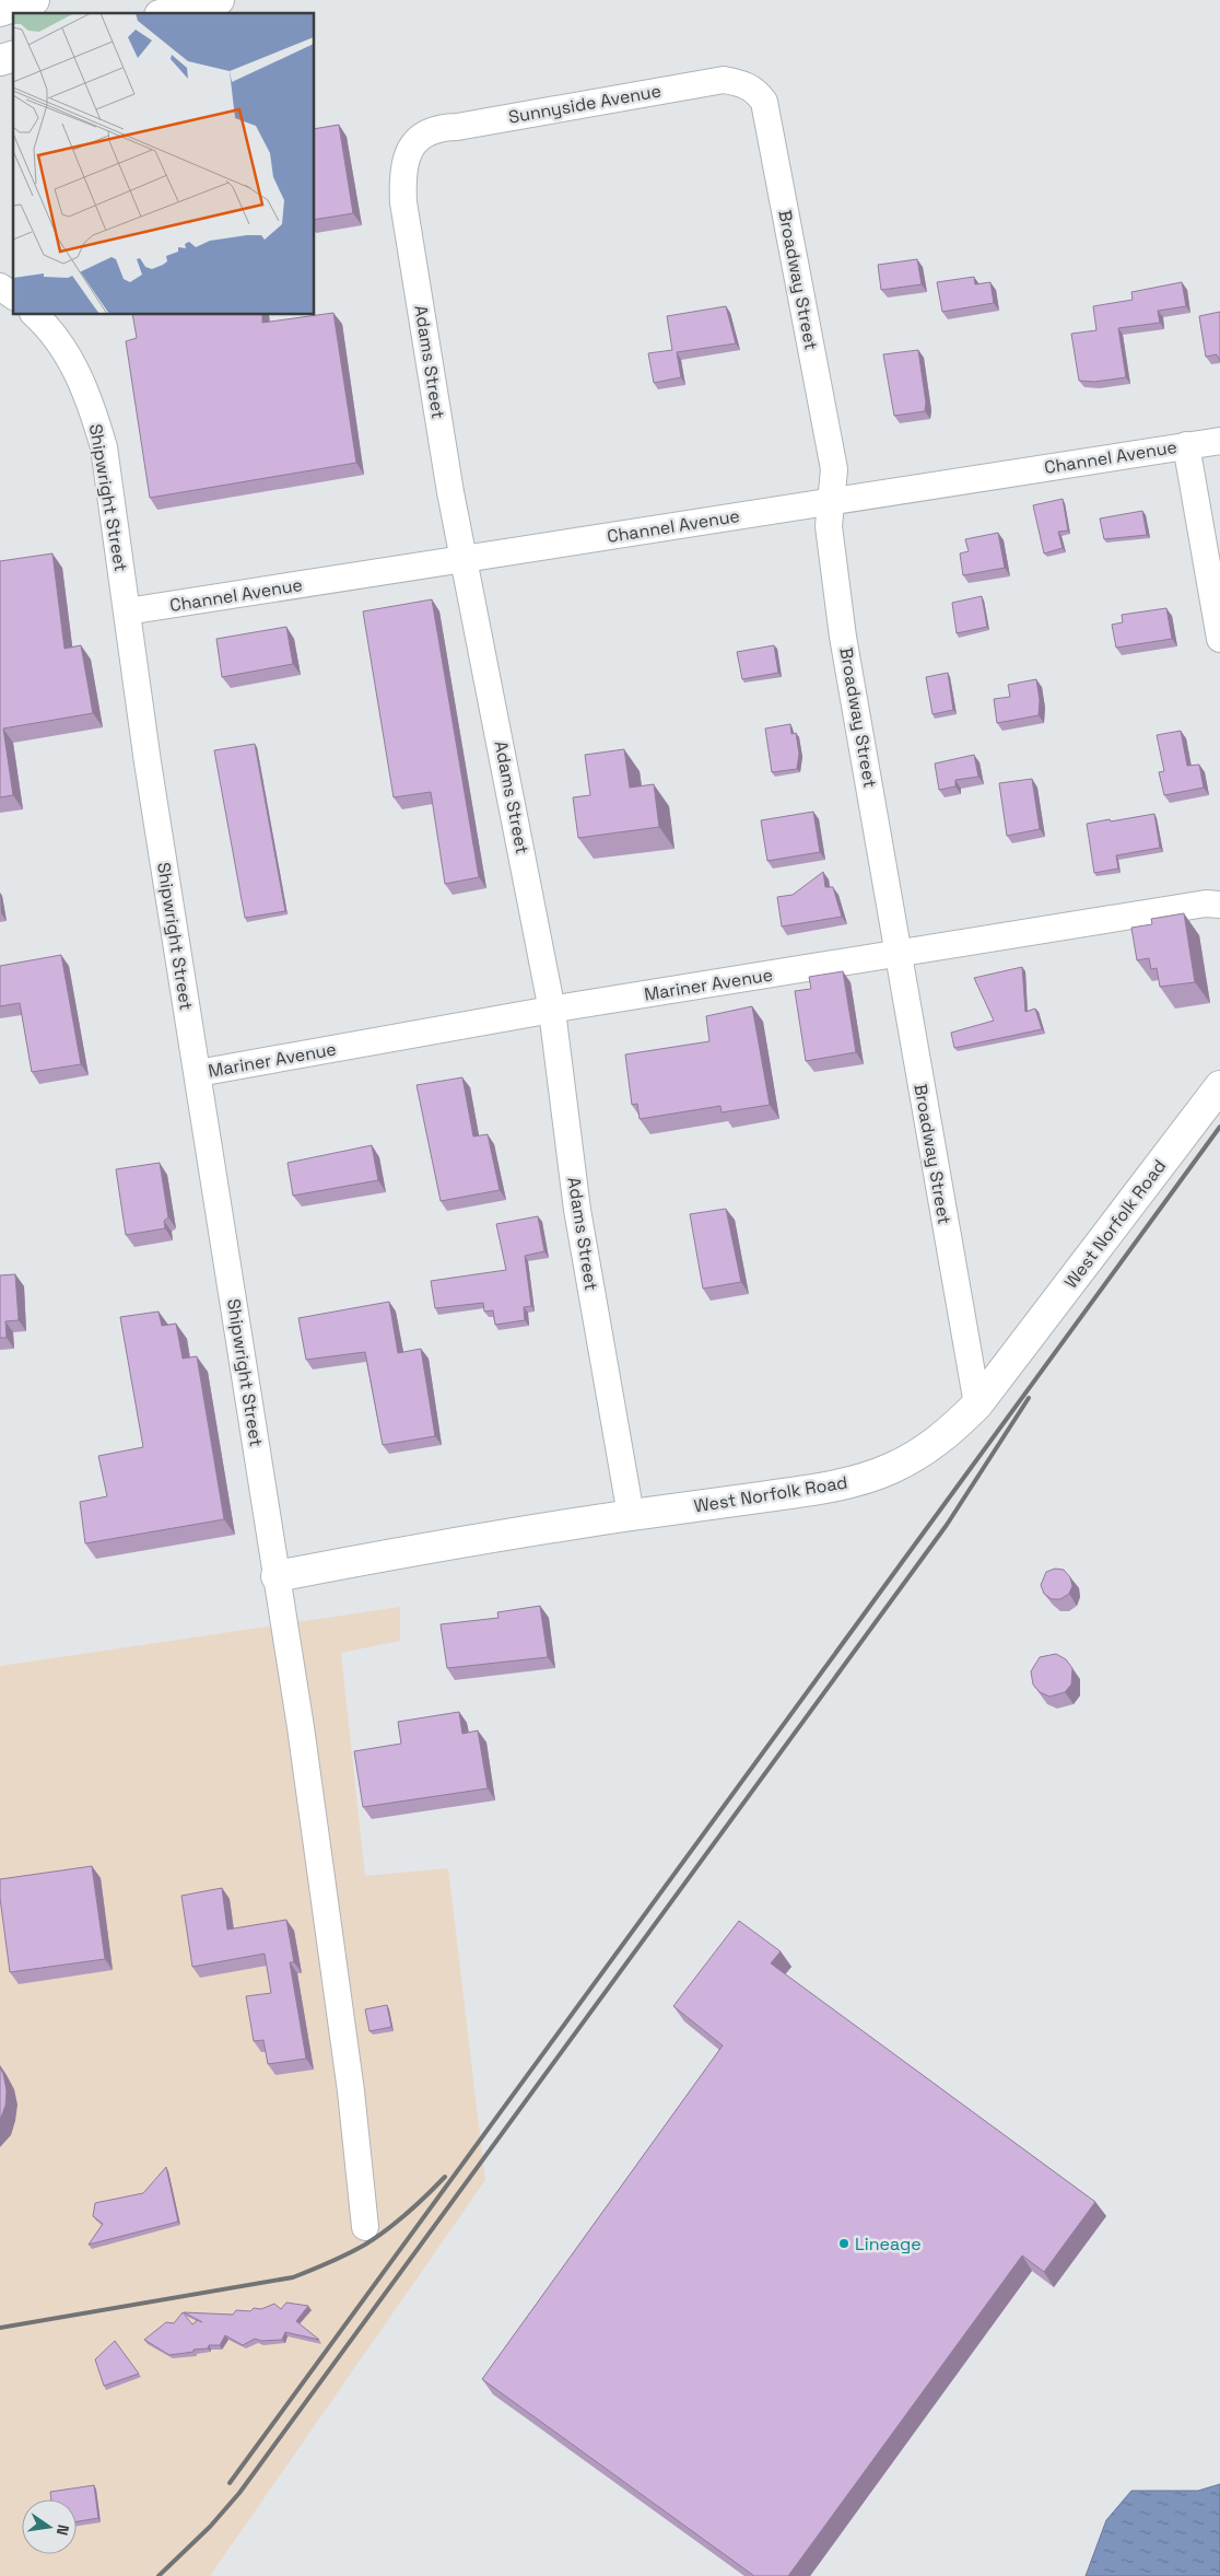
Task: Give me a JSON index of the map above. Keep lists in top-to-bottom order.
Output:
{
  "streets": {
    "main road": ["West Norfolk Road"],
    "street": [
      "Sunnyside Avenue",
      "Broadway Street",
      "Adams Street",
      "Channel Avenue",
      "Shipwright Street",
      "Mariner Avenue"
    ]
  },
  "crossings": [
    ["Sunnyside Avenue", "Broadway Street"],
    ["Sunnyside Avenue", "Adams Street"],
    ["Broadway Street", "Channel Avenue"],
    ["Broadway Street", "Mariner Avenue"],
    ["Broadway Street", "West Norfolk Road"],
    ["Adams Street", "Channel Avenue"],
    ["Adams Street", "Mariner Avenue"],
    ["Adams Street", "West Norfolk Road"],
    ["Channel Avenue", "Shipwright Street"],
    ["Shipwright Street", "Mariner Avenue"],
    ["Shipwright Street", "West Norfolk Road"]
  ],
  "places": ["Lineage"],
  "north": "right"
}
